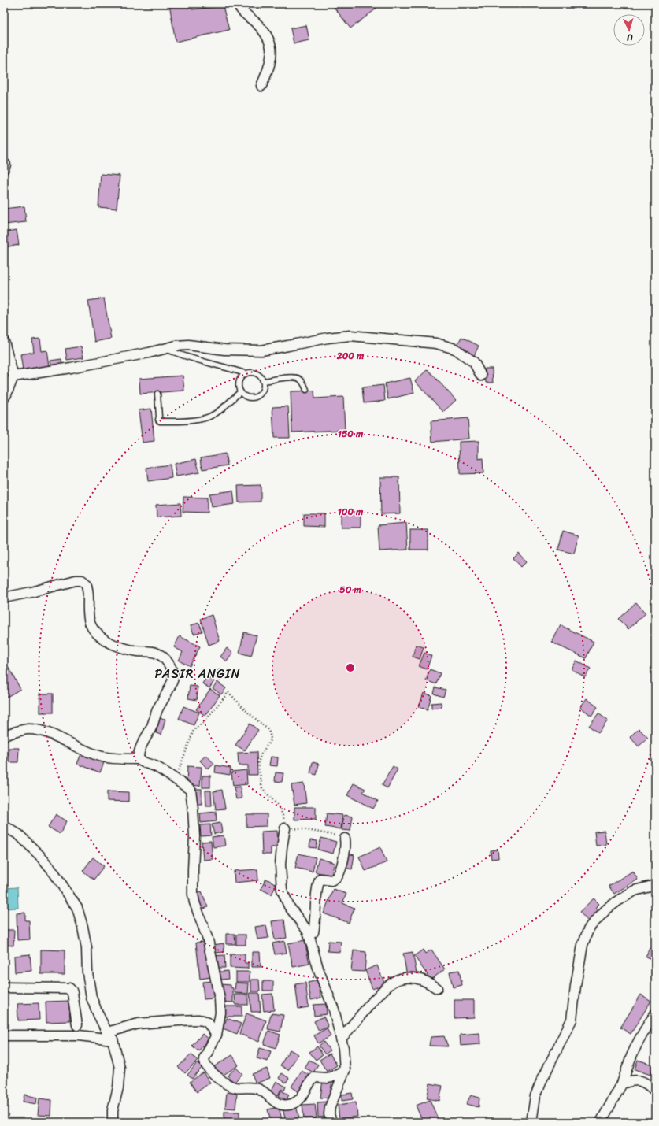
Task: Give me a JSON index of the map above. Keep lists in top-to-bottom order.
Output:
{
  "districts": ["PASIR ANGIN"],
  "north": "bottom",
  "rings": [
    "200 m",
    "150 m",
    "100 m",
    "50 m"
  ]
}
